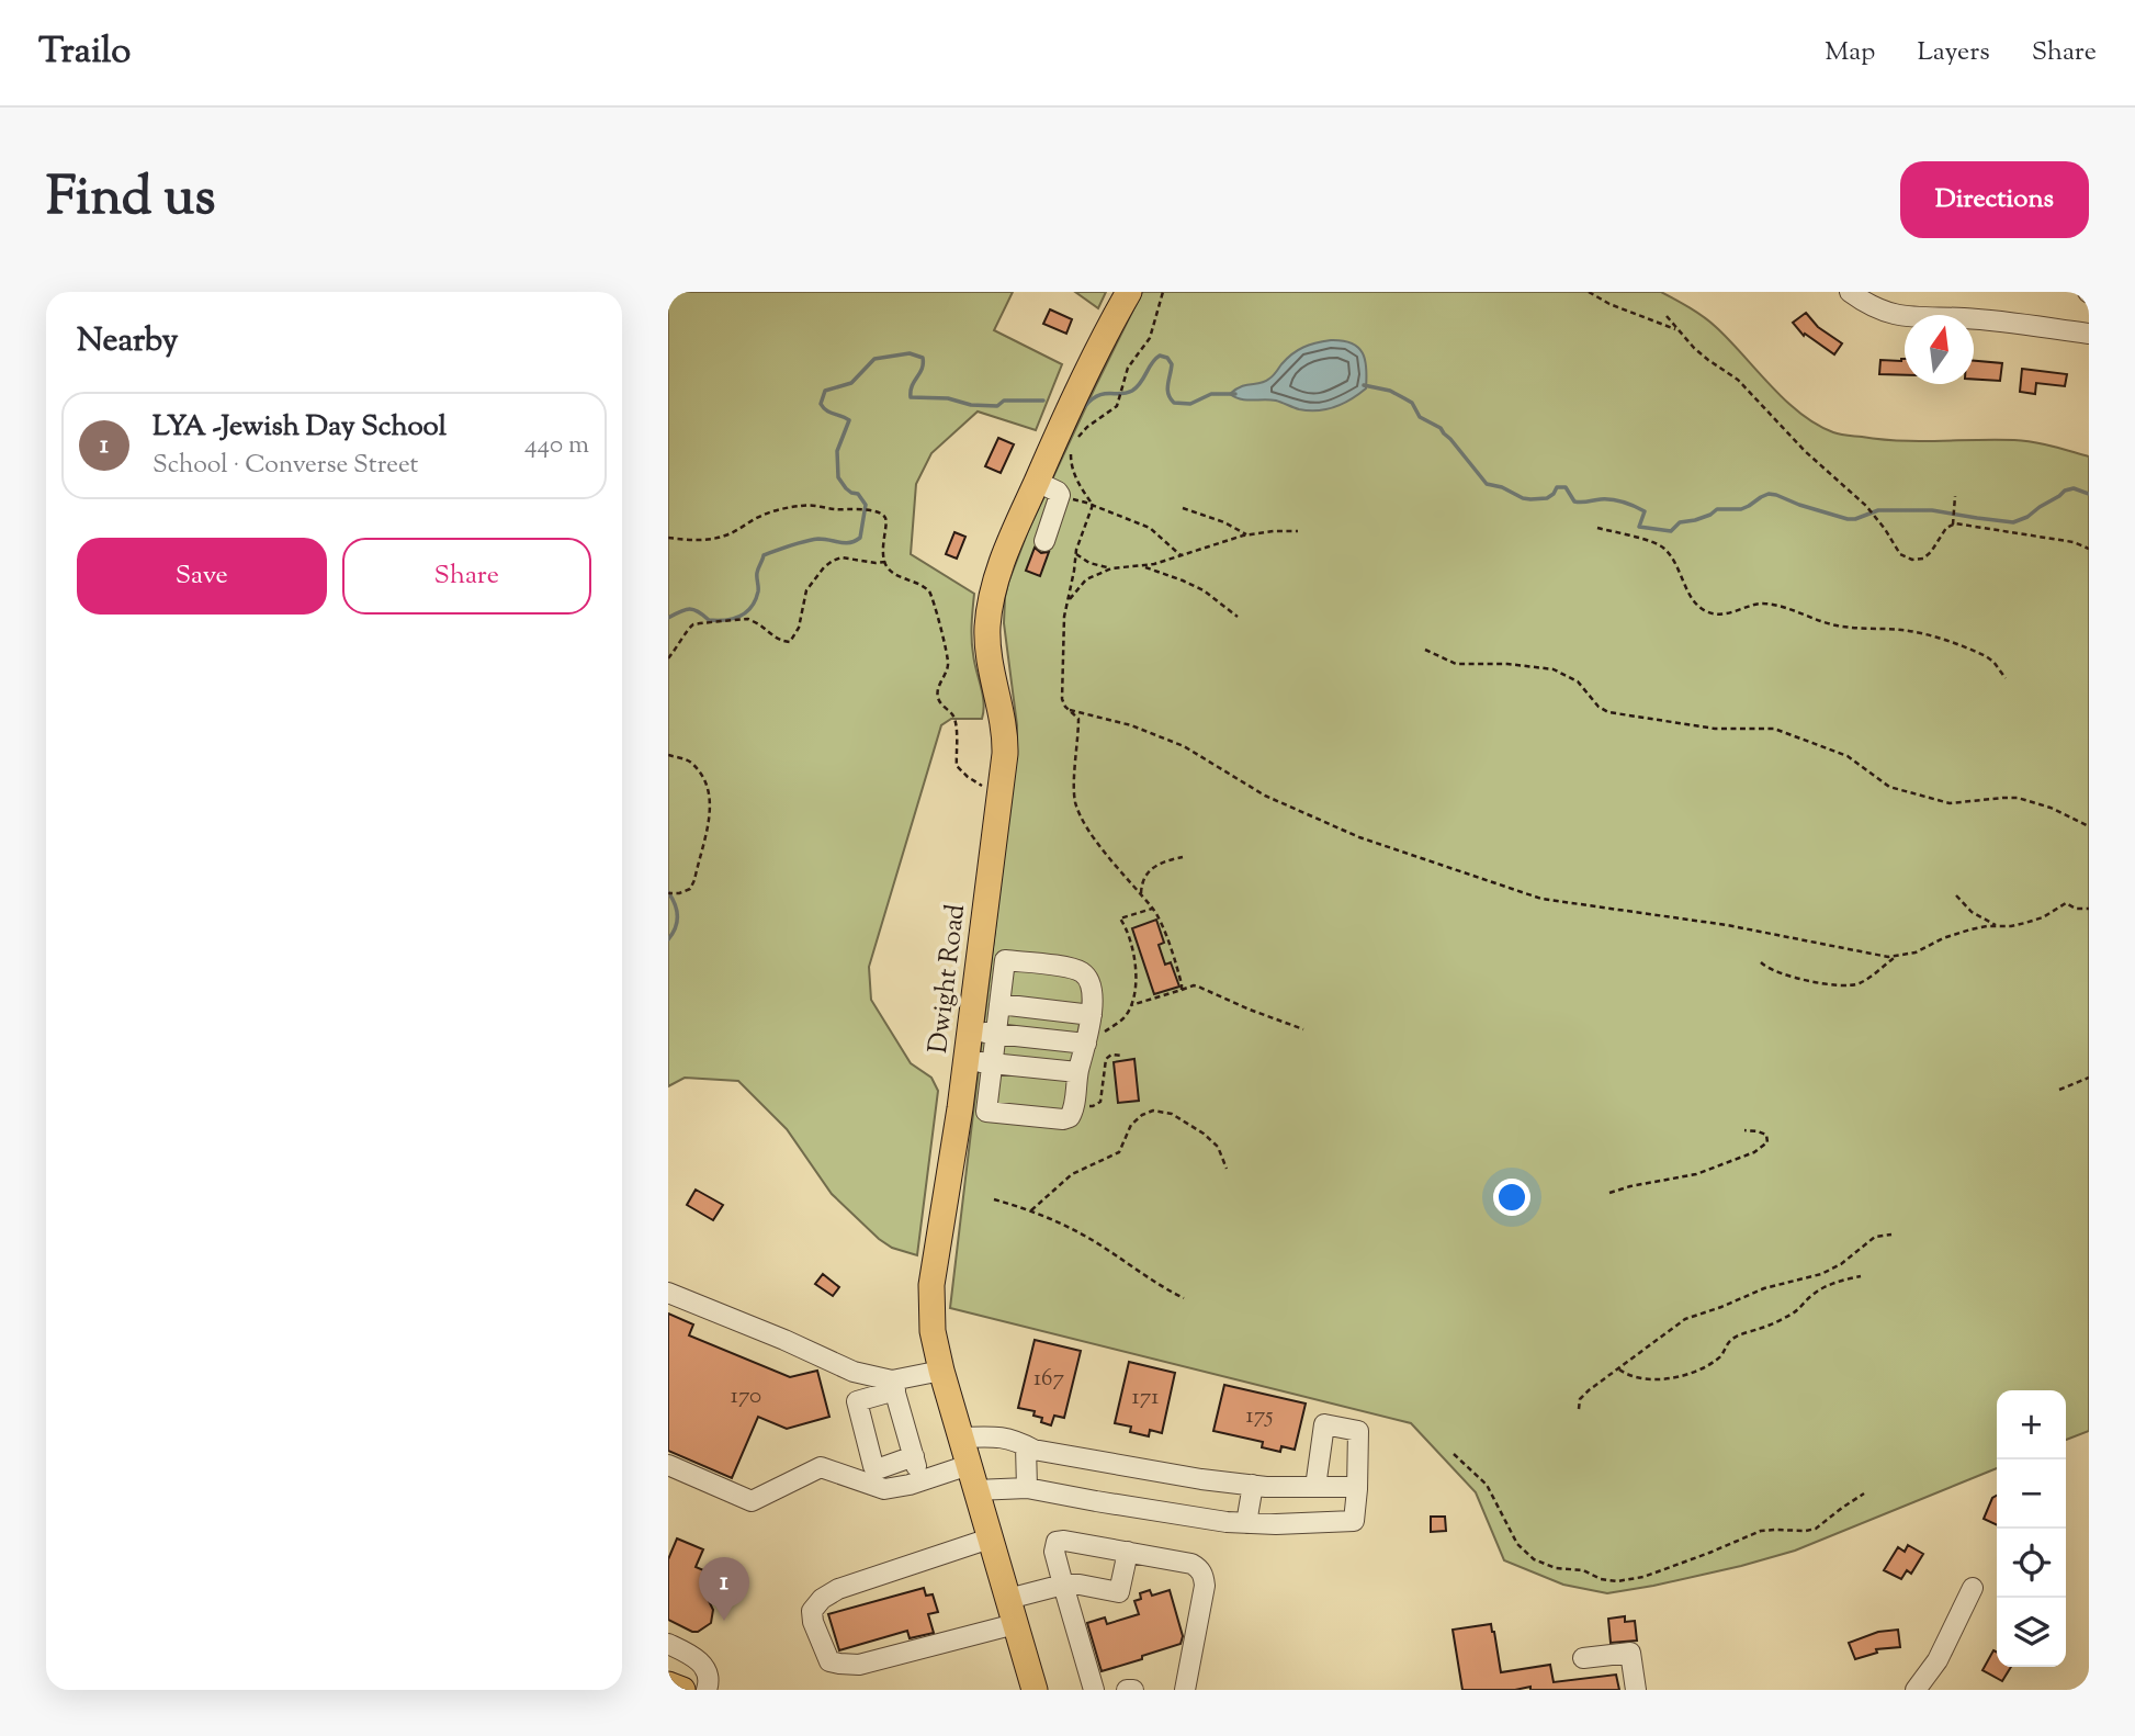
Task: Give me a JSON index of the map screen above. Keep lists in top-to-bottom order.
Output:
{
  "streets": {
    "main road": ["Dwight Road"]
  },
  "house_numbers": [
    "167",
    "170",
    "171",
    "175"
  ],
  "north": "top",
  "page": {
    "header": "Trailo",
    "nav": ["Map", "Layers", "Share"],
    "title": "Find us",
    "buttons": [
      "Directions",
      ["Save", "Share"]
    ],
    "heading": "Nearby",
    "list": [
      {
        "mark": "1",
        "name": "LYA -Jewish Day School",
        "note": "School · Converse Street",
        "value": "440 m"
      }
    ],
    "map_buttons": ["+", "−"],
    "pins": "1"
  }
}
